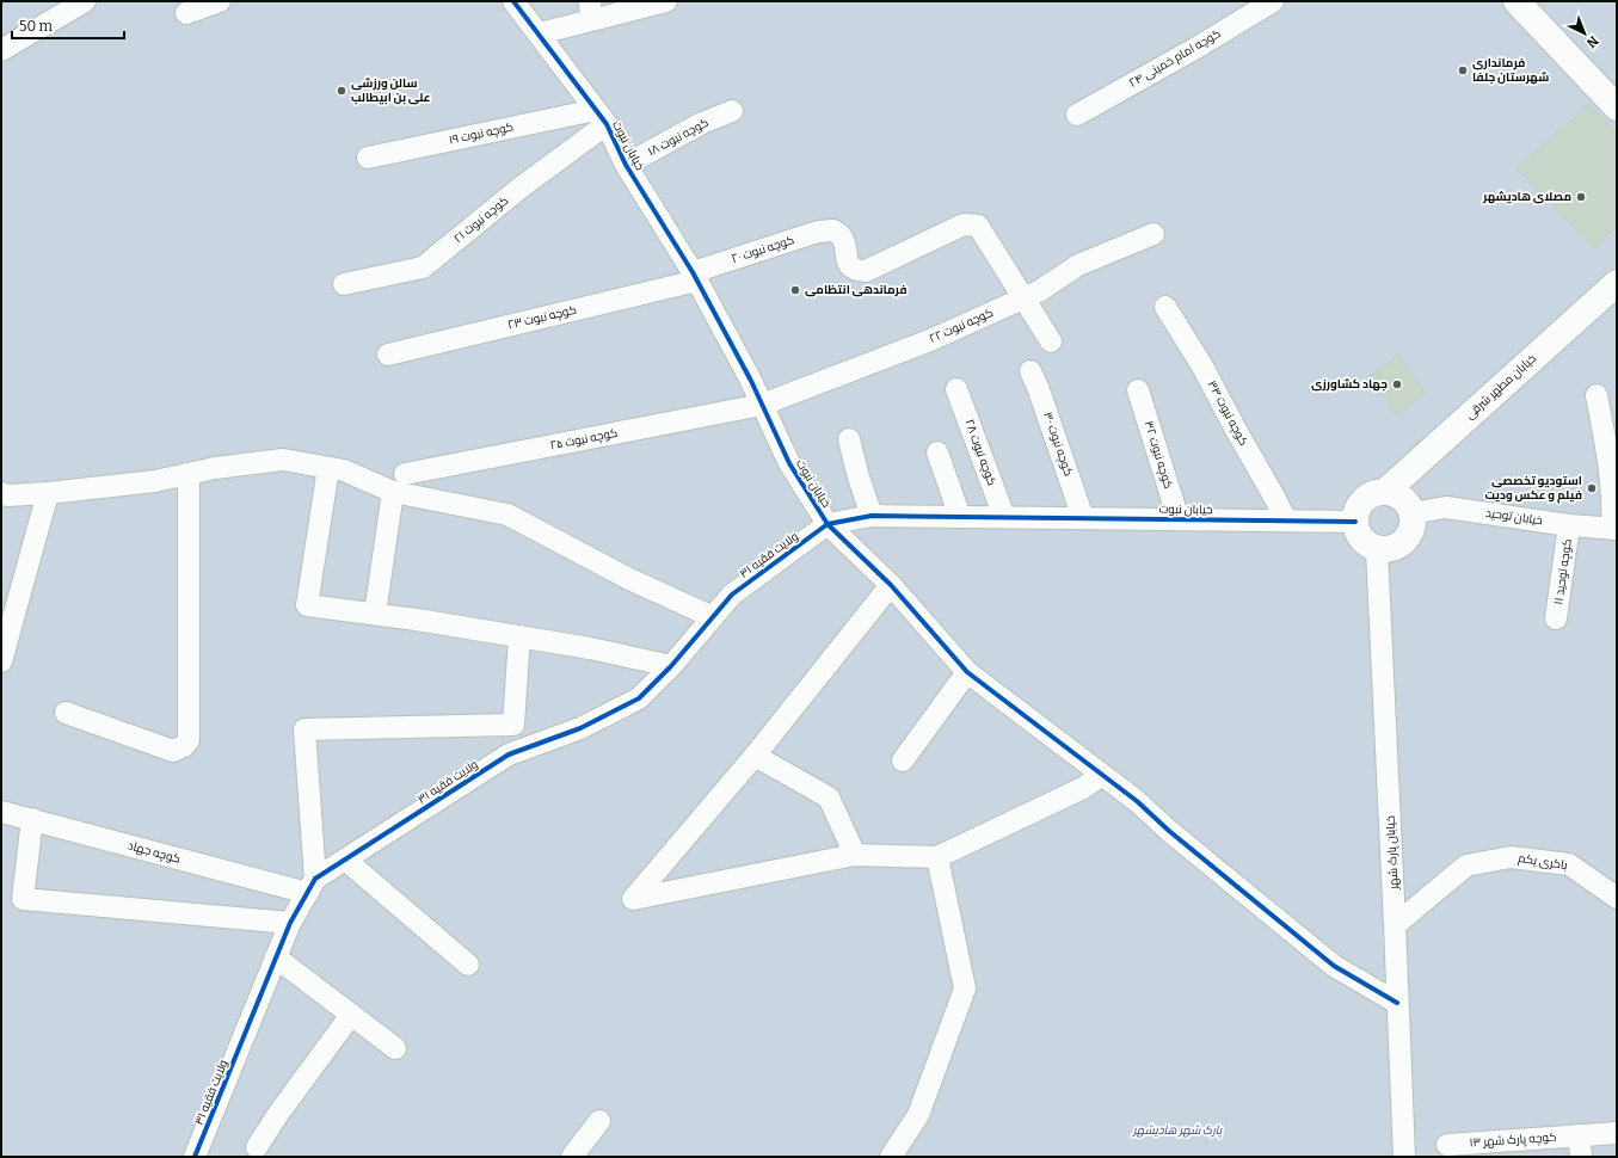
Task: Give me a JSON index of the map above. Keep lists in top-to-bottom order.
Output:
{
  "streets": {
    "main road": ["خیابان مطهر شرقی"],
    "street": [
      "کوچه امام خمینی ۲۴",
      "کوچه نبوت ۱۹",
      "کوچه نبوت ۱۸",
      "خیابان نبوت",
      "کوچه نبوت ۲۱",
      "کوچه نبوت ۲۰",
      "کوچه نبوت ۲۳",
      "کوچه نبوت ۲۲",
      "کوچه نبوت ۳۴",
      "کوچه نبوت ۲۵",
      "کوچه نبوت ۳۰",
      "کوچه نبوت ۲۸",
      "کوچه نبوت ۳۲",
      "خیابان توحید",
      "ولایت فقیه ۳۱",
      "کوچه توحید ۱۱",
      "کوچه جهاد",
      "خیابان پارک شهر",
      "باکری یکم",
      "کوچه پارک شهر ۱۳"
    ]
  },
  "crossings": [
    ["کوچه نبوت ۱۹", "خیابان نبوت"],
    ["کوچه نبوت ۱۹", "کوچه نبوت ۲۱"],
    ["کوچه نبوت ۱۸", "خیابان نبوت"],
    ["خیابان نبوت", "کوچه نبوت ۲۱"],
    ["خیابان نبوت", "کوچه نبوت ۲۰"],
    ["خیابان نبوت", "کوچه نبوت ۲۳"],
    ["خیابان نبوت", "کوچه نبوت ۲۲"],
    ["خیابان نبوت", "خیابان مطهر شرقی"],
    ["خیابان نبوت", "کوچه نبوت ۳۴"],
    ["خیابان نبوت", "کوچه نبوت ۲۵"],
    ["خیابان نبوت", "کوچه نبوت ۳۰"],
    ["خیابان نبوت", "کوچه نبوت ۲۸"],
    ["خیابان نبوت", "کوچه نبوت ۳۲"],
    ["خیابان نبوت", "خیابان توحید"],
    ["خیابان نبوت", "ولایت فقیه ۳۱"],
    ["خیابان نبوت", "خیابان پارک شهر"],
    ["کوچه نبوت ۲۰", "کوچه نبوت ۲۳"],
    ["کوچه نبوت ۲۰", "کوچه نبوت ۲۲"],
    ["کوچه نبوت ۲۲", "کوچه نبوت ۲۵"],
    ["خیابان مطهر شرقی", "خیابان توحید"],
    ["خیابان مطهر شرقی", "خیابان پارک شهر"],
    ["خیابان توحید", "کوچه توحید ۱۱"],
    ["خیابان توحید", "خیابان پارک شهر"],
    ["ولایت فقیه ۳۱", "کوچه جهاد"],
    ["خیابان پارک شهر", "باکری یکم"]
  ],
  "parks": ["پارک شهر هادیشهر"],
  "places": [
    "فرمانداری شهرستان جلفا",
    "سالن ورزشی علی بن ابیطالب",
    "مصلای هادیشهر",
    "فرماندهی انتظامی",
    "جهاد کشاورزی",
    "استودیو تخصصی فیلم و عکس ودیت"
  ],
  "scale_bar": "50 m",
  "north": "bottom right"
}
